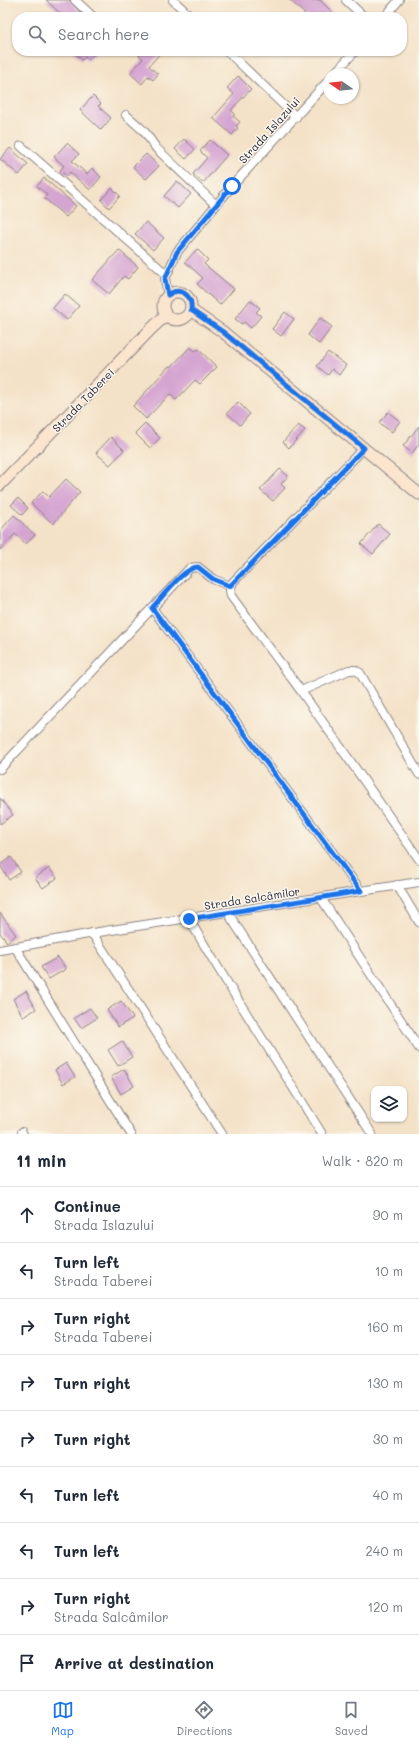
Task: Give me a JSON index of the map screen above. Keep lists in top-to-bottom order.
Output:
{
  "streets": {
    "street": ["Strada Islazului", "Strada Taberei", "Strada Salcâmilor"]
  },
  "north": "left",
  "page": {
    "search": "Search here",
    "heading": ["11 min", "Walk · 820 m"],
    "list": [
      ["Continue", "Strada Islazului", "90 m"],
      ["Turn left", "Strada Taberei", "10 m"],
      ["Turn right", "Strada Taberei", "160 m"],
      ["Turn right", "130 m"],
      ["Turn right", "30 m"],
      ["Turn left", "40 m"],
      ["Turn left", "240 m"],
      ["Turn right", "Strada Salcâmilor", "120 m"],
      "Arrive at destination"
    ],
    "nav": ["Map", "Directions", "Saved"]
  }
}
